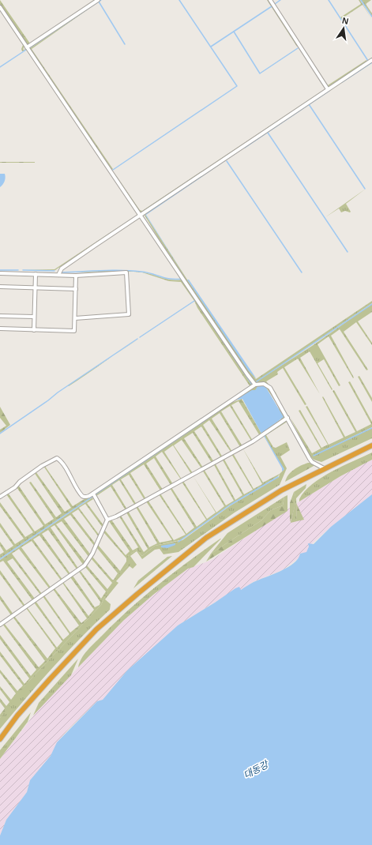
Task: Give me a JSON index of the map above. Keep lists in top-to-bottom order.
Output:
{
  "water": ["대동강"],
  "north": "top"
}
